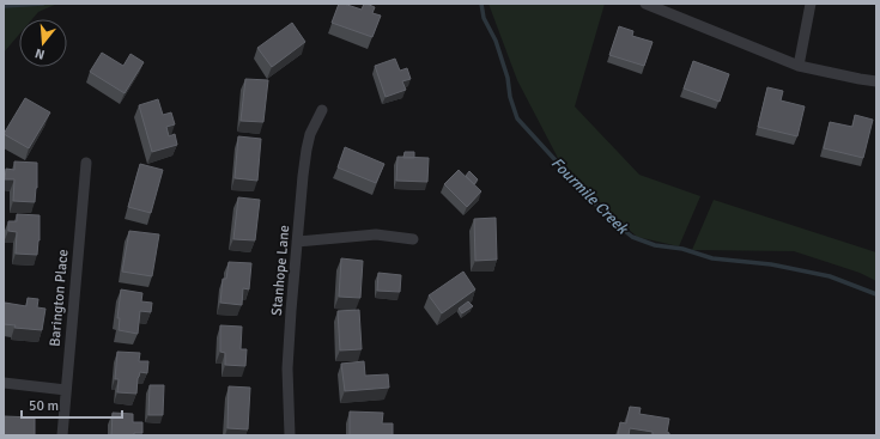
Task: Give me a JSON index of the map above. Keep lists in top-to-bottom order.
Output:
{
  "streets": {
    "street": ["Stanhope Lane", "Barington Place"]
  },
  "water": ["Fourmile Creek"],
  "scale_bar": "50 m",
  "north": "bottom"
}
